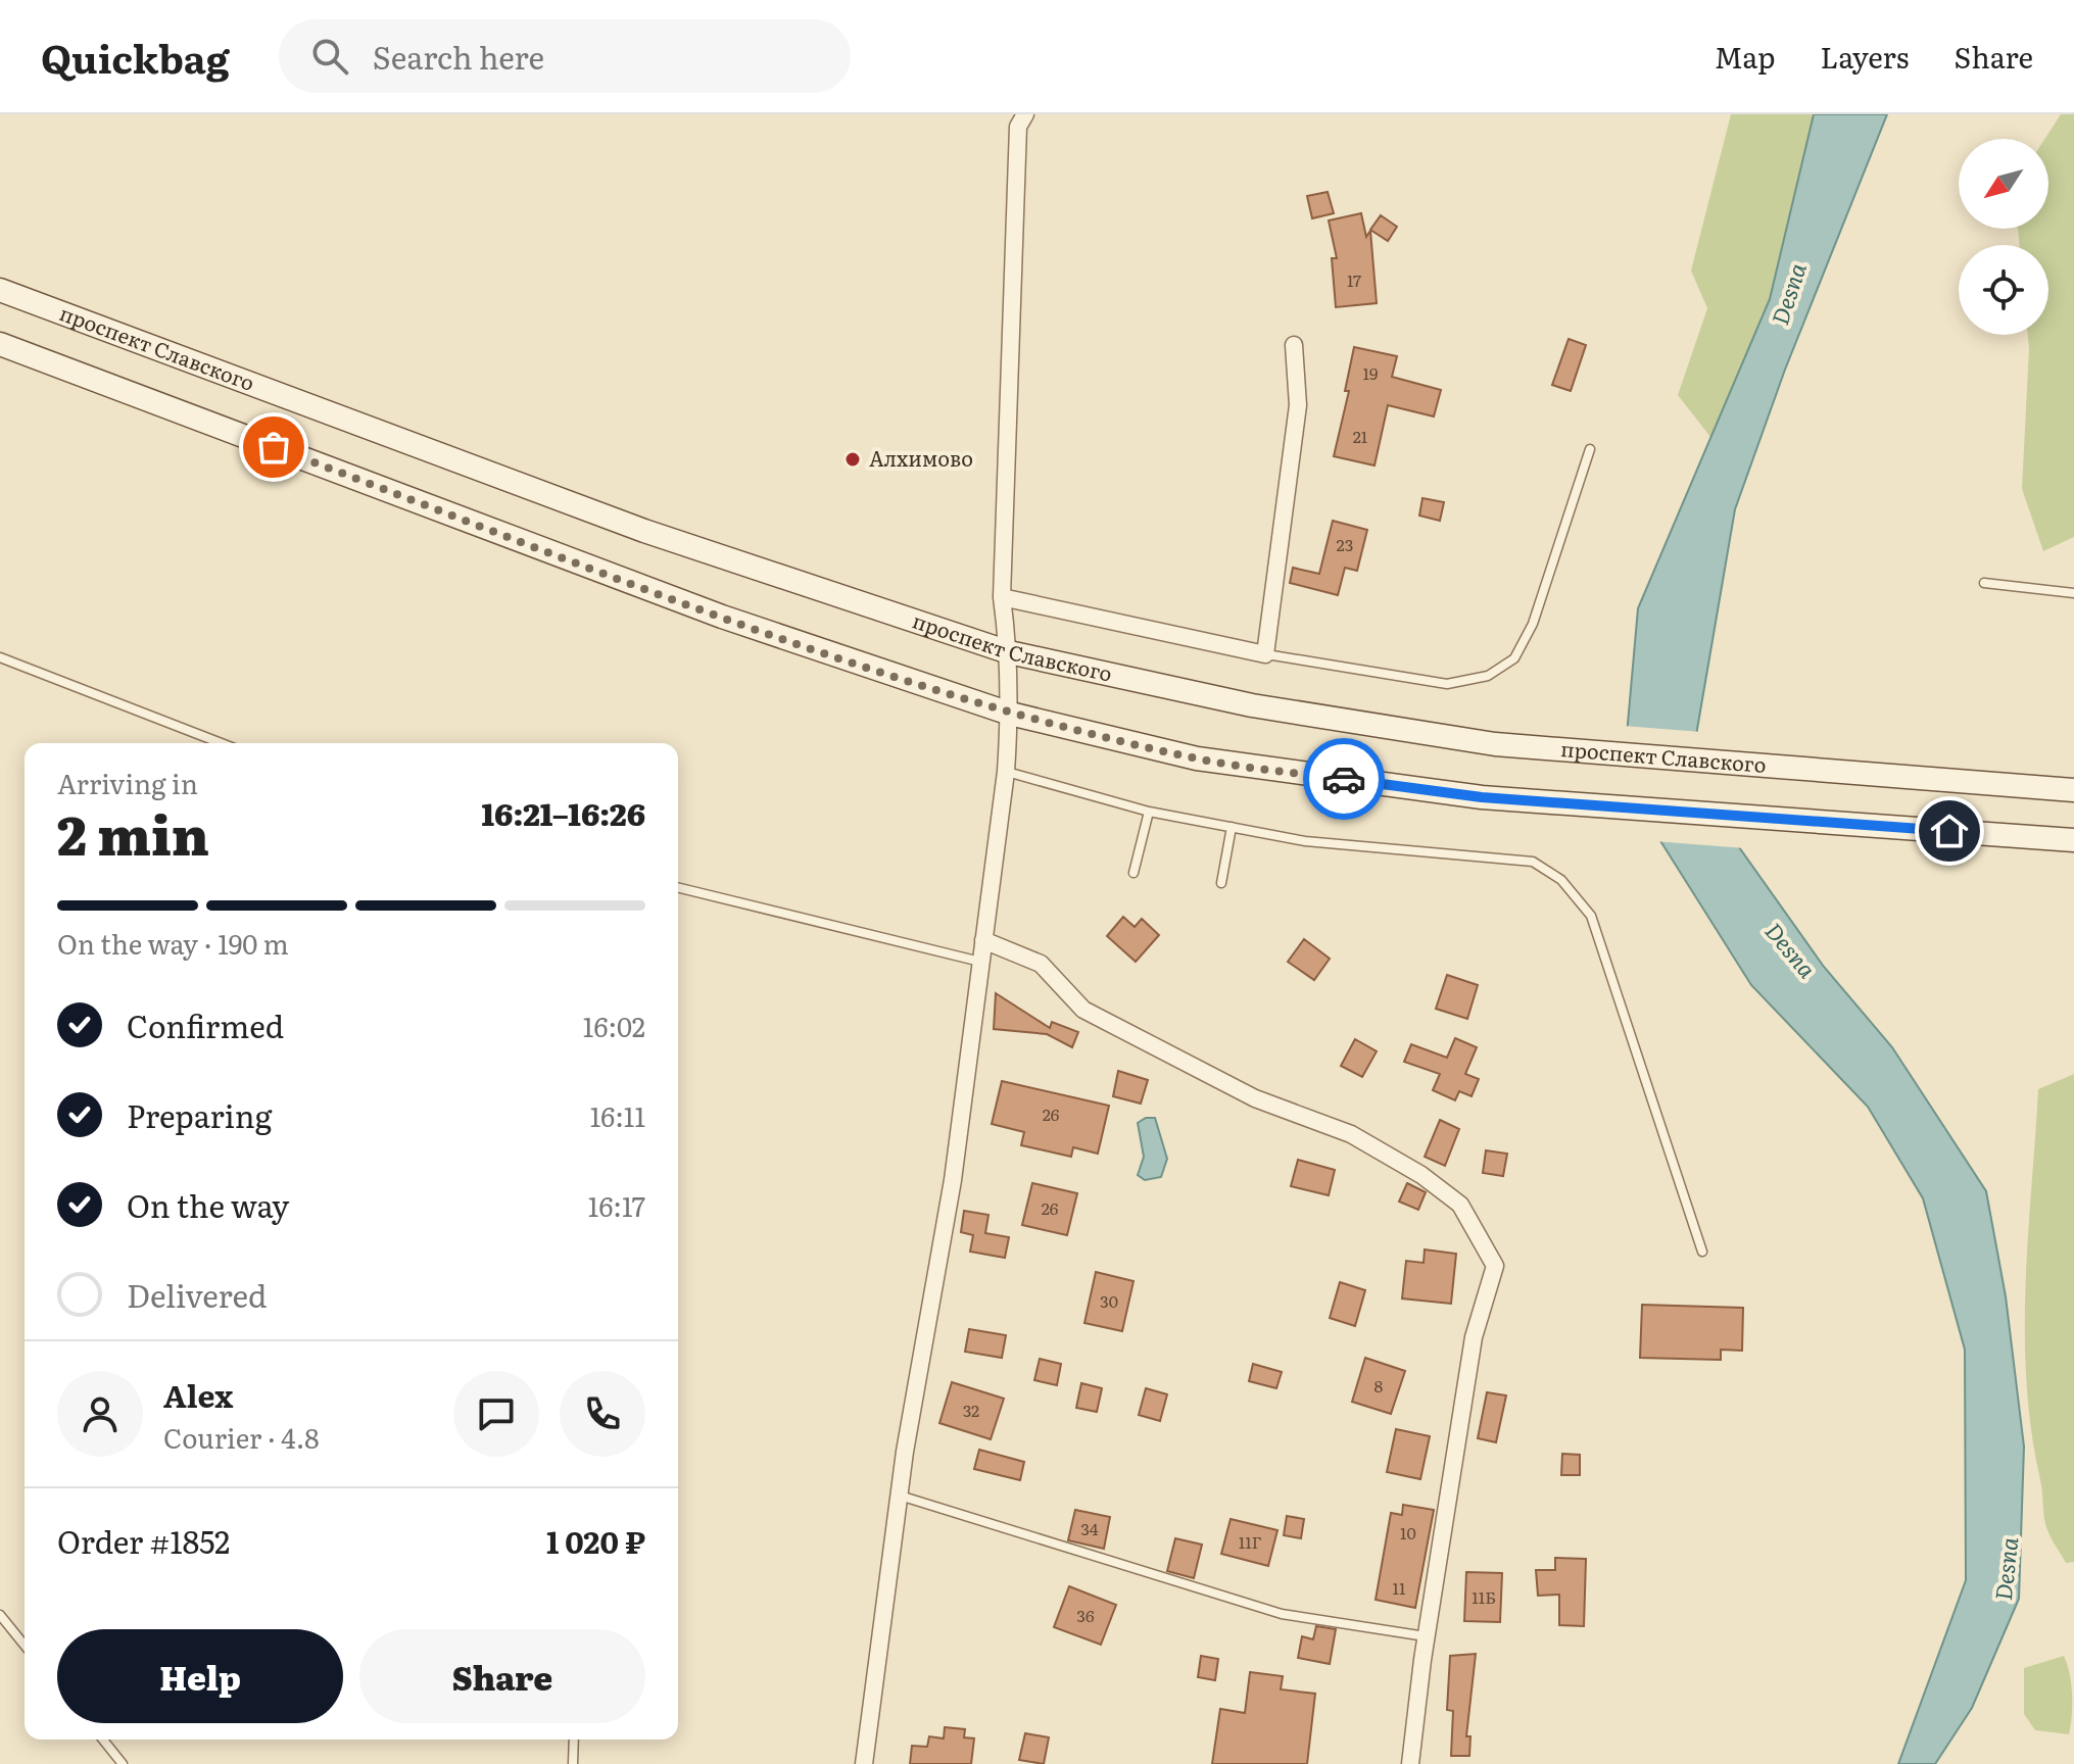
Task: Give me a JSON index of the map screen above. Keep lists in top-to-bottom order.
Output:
{
  "streets": {
    "main road": ["проспект Славского"]
  },
  "water": ["Desna"],
  "places": ["Алхимово"],
  "house_numbers": [
    "17",
    "19",
    "21",
    "23",
    "26",
    "26",
    "30",
    "8",
    "32",
    "34",
    "10",
    "11Г",
    "11",
    "11Б",
    "36"
  ],
  "north": "bottom left",
  "page": {
    "header": "Quickbag",
    "search": "Search here",
    "nav": ["Map", "Layers", "Share"],
    "heading": ["2 min", "Arriving in", "16:21–16:26"],
    "panel": [
      "Alex",
      "Courier · 4.8",
      "Order #1852",
      "1 020 ₽"
    ],
    "bar": "On the way · 190 m",
    "list": [
      ["Confirmed", "16:02"],
      ["Preparing", "16:11"],
      ["On the way", "16:17"],
      "Delivered"
    ],
    "buttons": ["Help", "Share"]
  }
}
